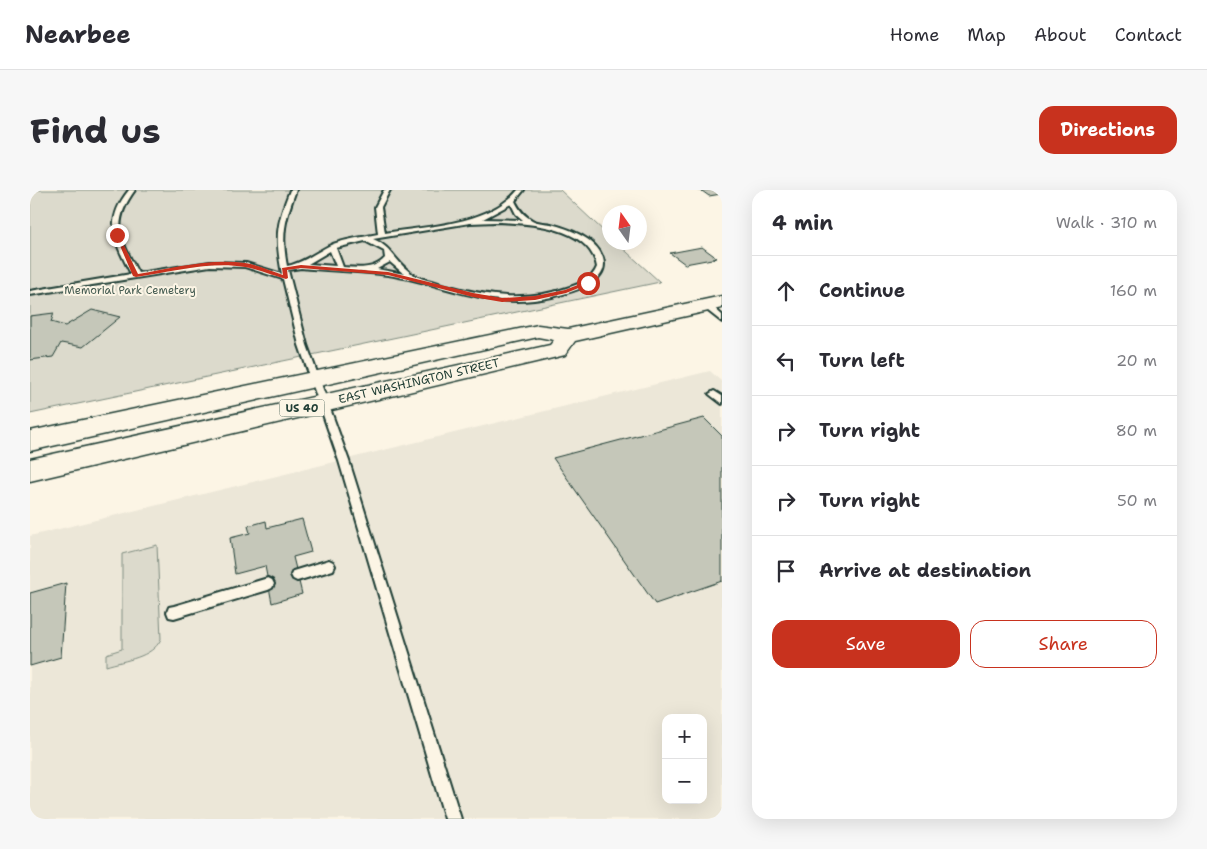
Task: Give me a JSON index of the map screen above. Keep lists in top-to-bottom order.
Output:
{
  "streets": {
    "main road": ["EAST WASHINGTON STREET", "US 40"]
  },
  "parks": ["Memorial Park Cemetery"],
  "north": "top",
  "page": {
    "header": "Nearbee",
    "nav": [
      "Home",
      "Map",
      "About",
      "Contact"
    ],
    "buttons": [
      "Directions",
      ["Save", "Share"]
    ],
    "title": "Find us",
    "heading": ["4 min", "Walk · 310 m"],
    "list": [
      ["Continue", "160 m"],
      ["Turn left", "20 m"],
      ["Turn right", "80 m"],
      ["Turn right", "50 m"],
      "Arrive at destination"
    ],
    "map_buttons": ["+", "−"]
  }
}
